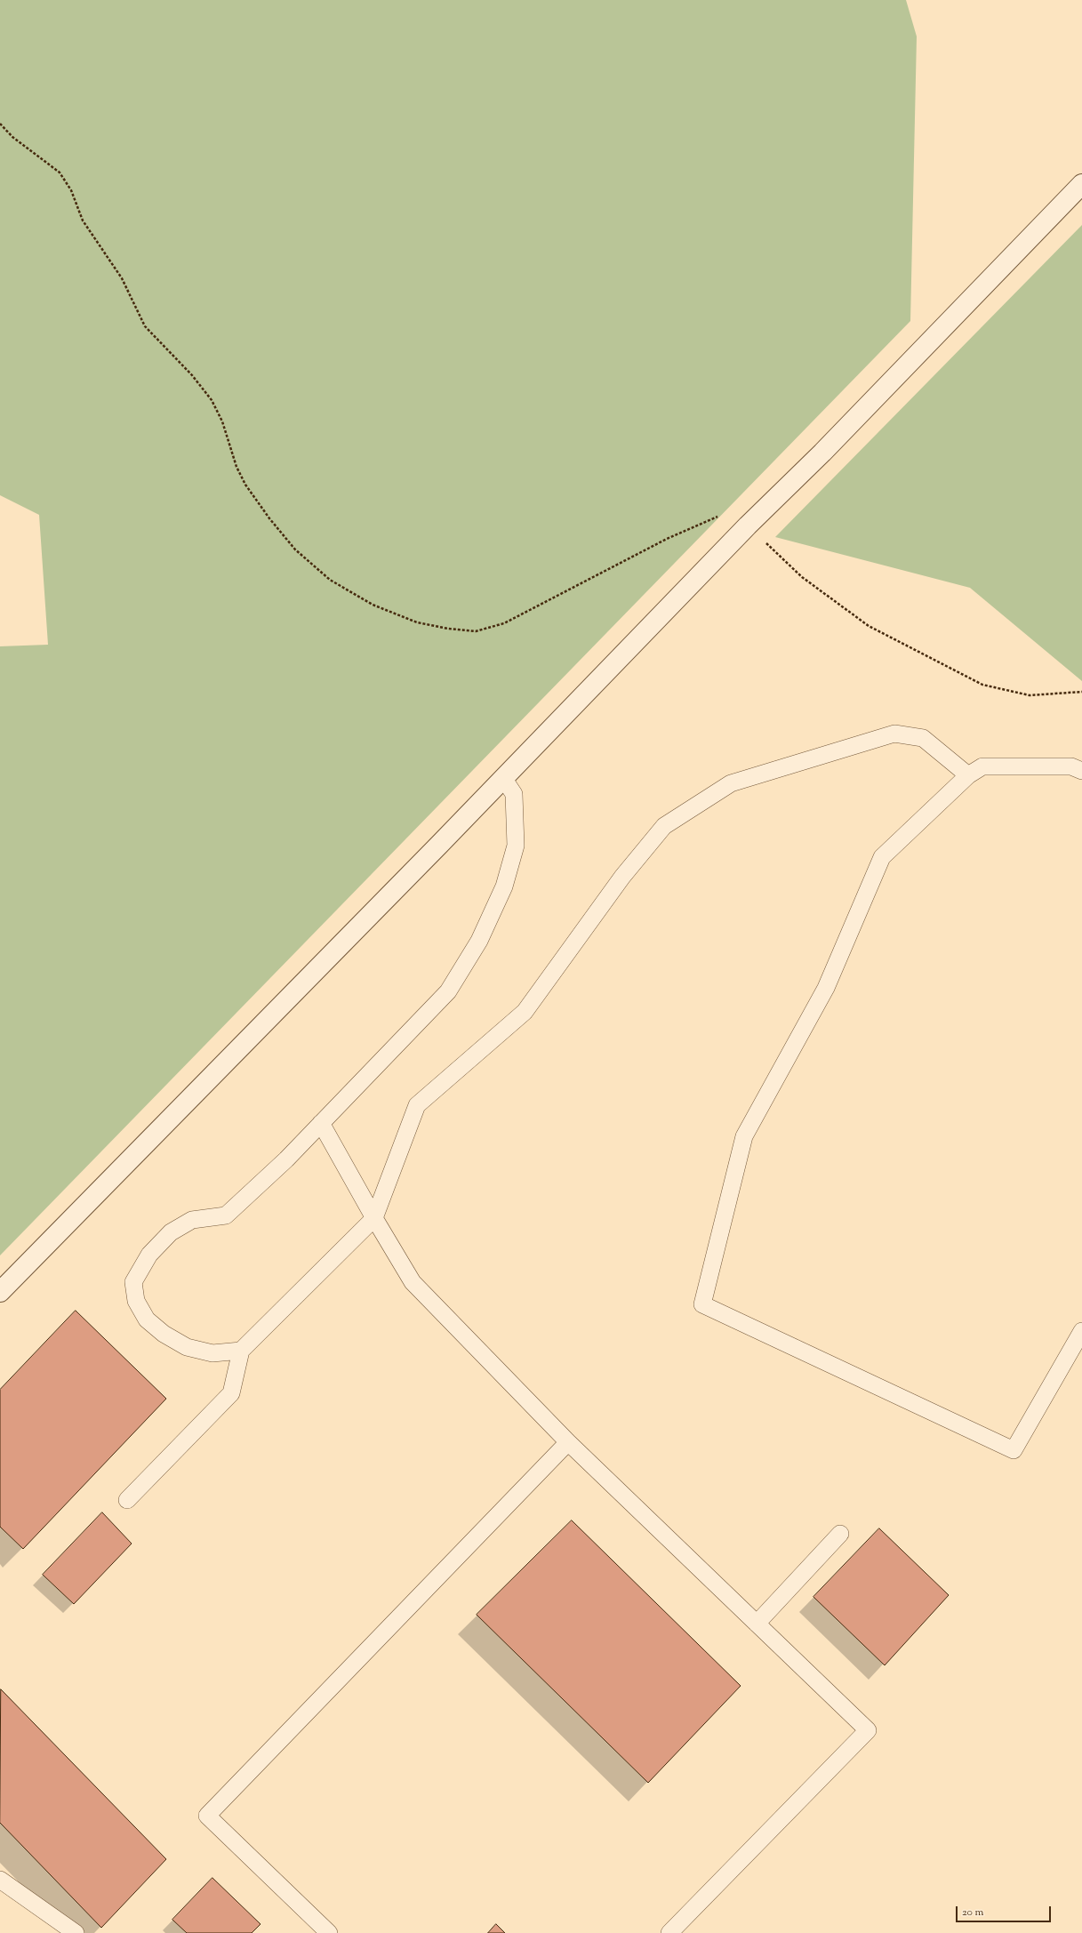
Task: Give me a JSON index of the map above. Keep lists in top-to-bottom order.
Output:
{
  "scale_bar": "20 m"
}
